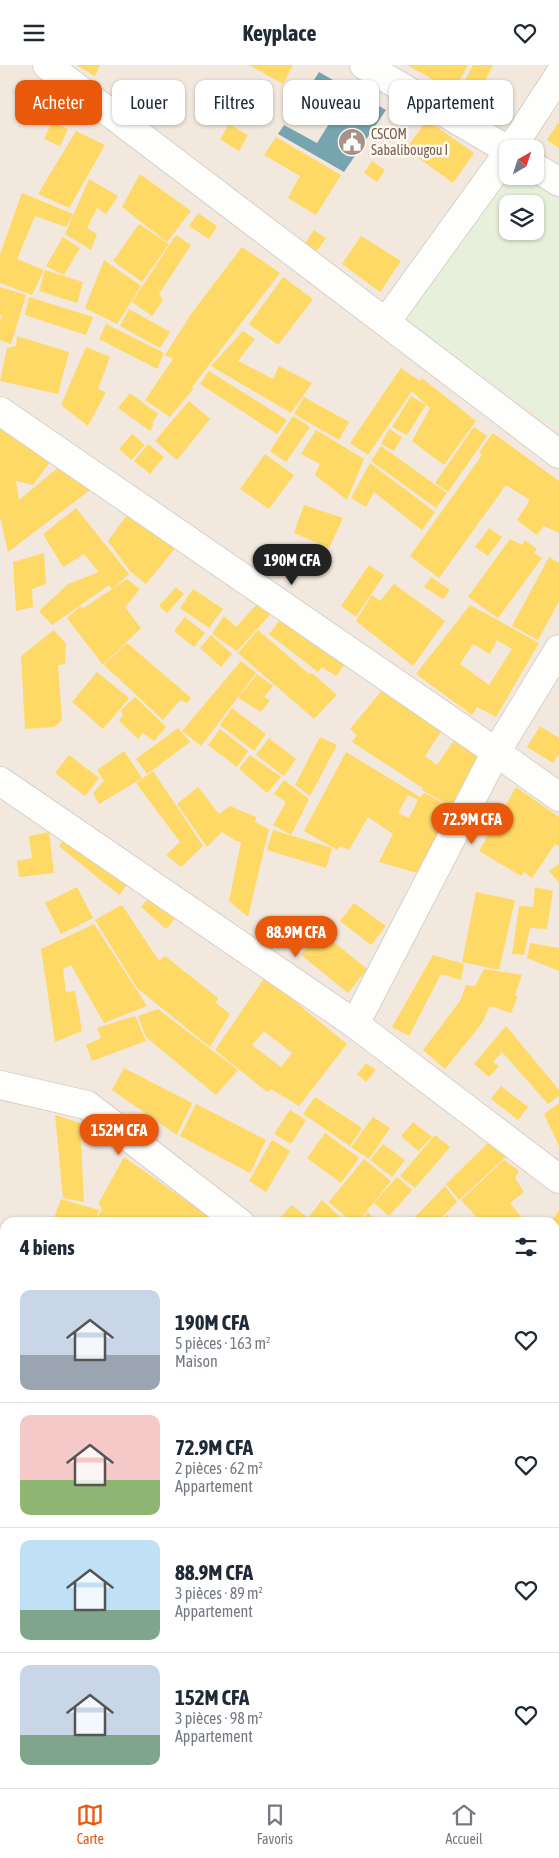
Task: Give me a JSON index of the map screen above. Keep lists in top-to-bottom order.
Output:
{
  "places": {
    "public building": ["CSCOM Sabalibougou I"]
  },
  "north": "top right",
  "page": {
    "header": "Keyplace",
    "chip": [
      "Acheter",
      "Louer",
      "Filtres",
      "Nouveau",
      "Appartement"
    ],
    "price": [
      "190M CFA",
      "72.9M CFA",
      "88.9M CFA",
      "152M CFA"
    ],
    "heading": "4 biens",
    "list": [
      {
        "name": "190M CFA",
        "note": "5 pièces · 163 m² · Maison"
      },
      {
        "name": "72.9M CFA",
        "note": "2 pièces · 62 m² · Appartement"
      },
      {
        "name": "88.9M CFA",
        "note": "3 pièces · 89 m² · Appartement"
      },
      {
        "name": "152M CFA",
        "note": "3 pièces · 98 m² · Appartement"
      }
    ],
    "tabs": ["Carte", "Favoris", "Accueil"]
  }
}
